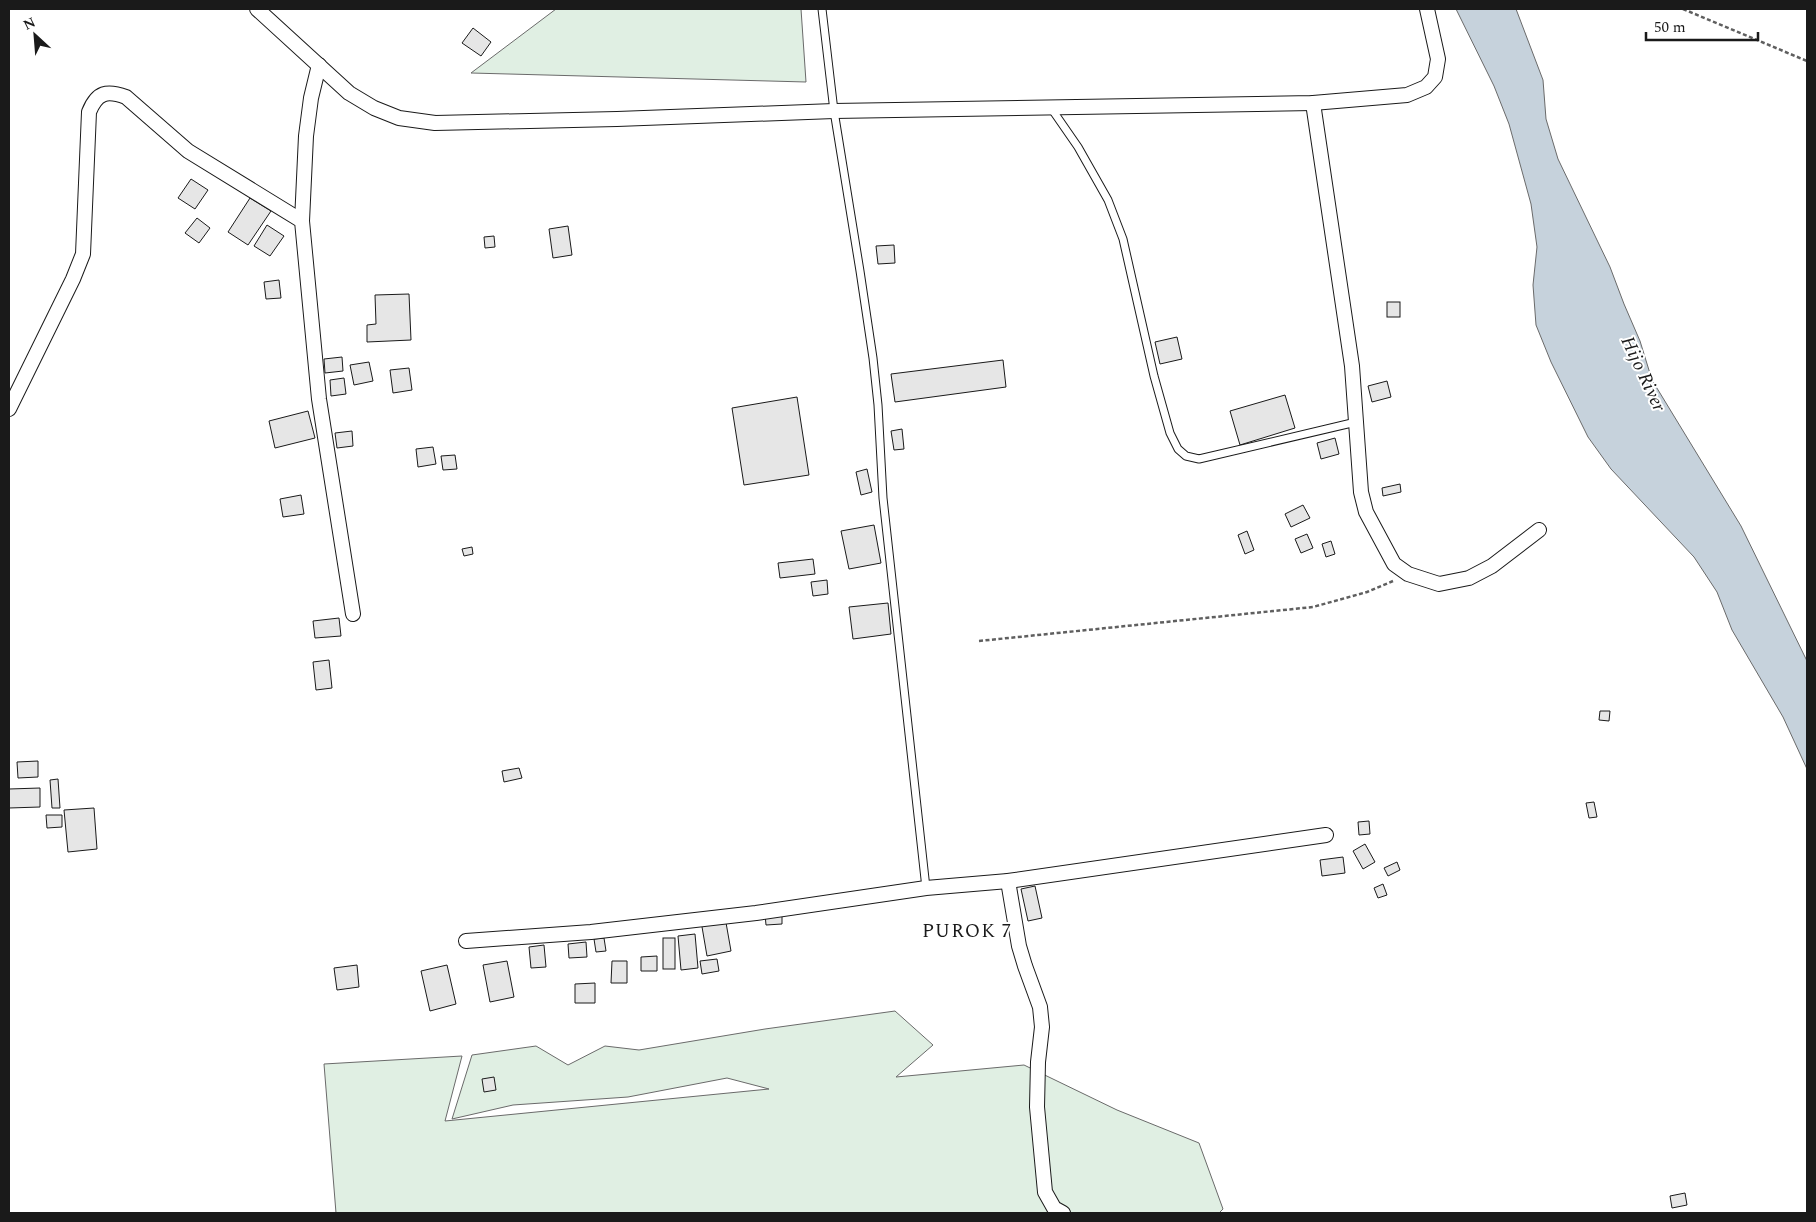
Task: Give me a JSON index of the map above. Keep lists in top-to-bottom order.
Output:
{
  "districts": ["PUROK 7"],
  "water": ["Hijo River"],
  "scale_bar": "50 m",
  "north": "top left"
}
